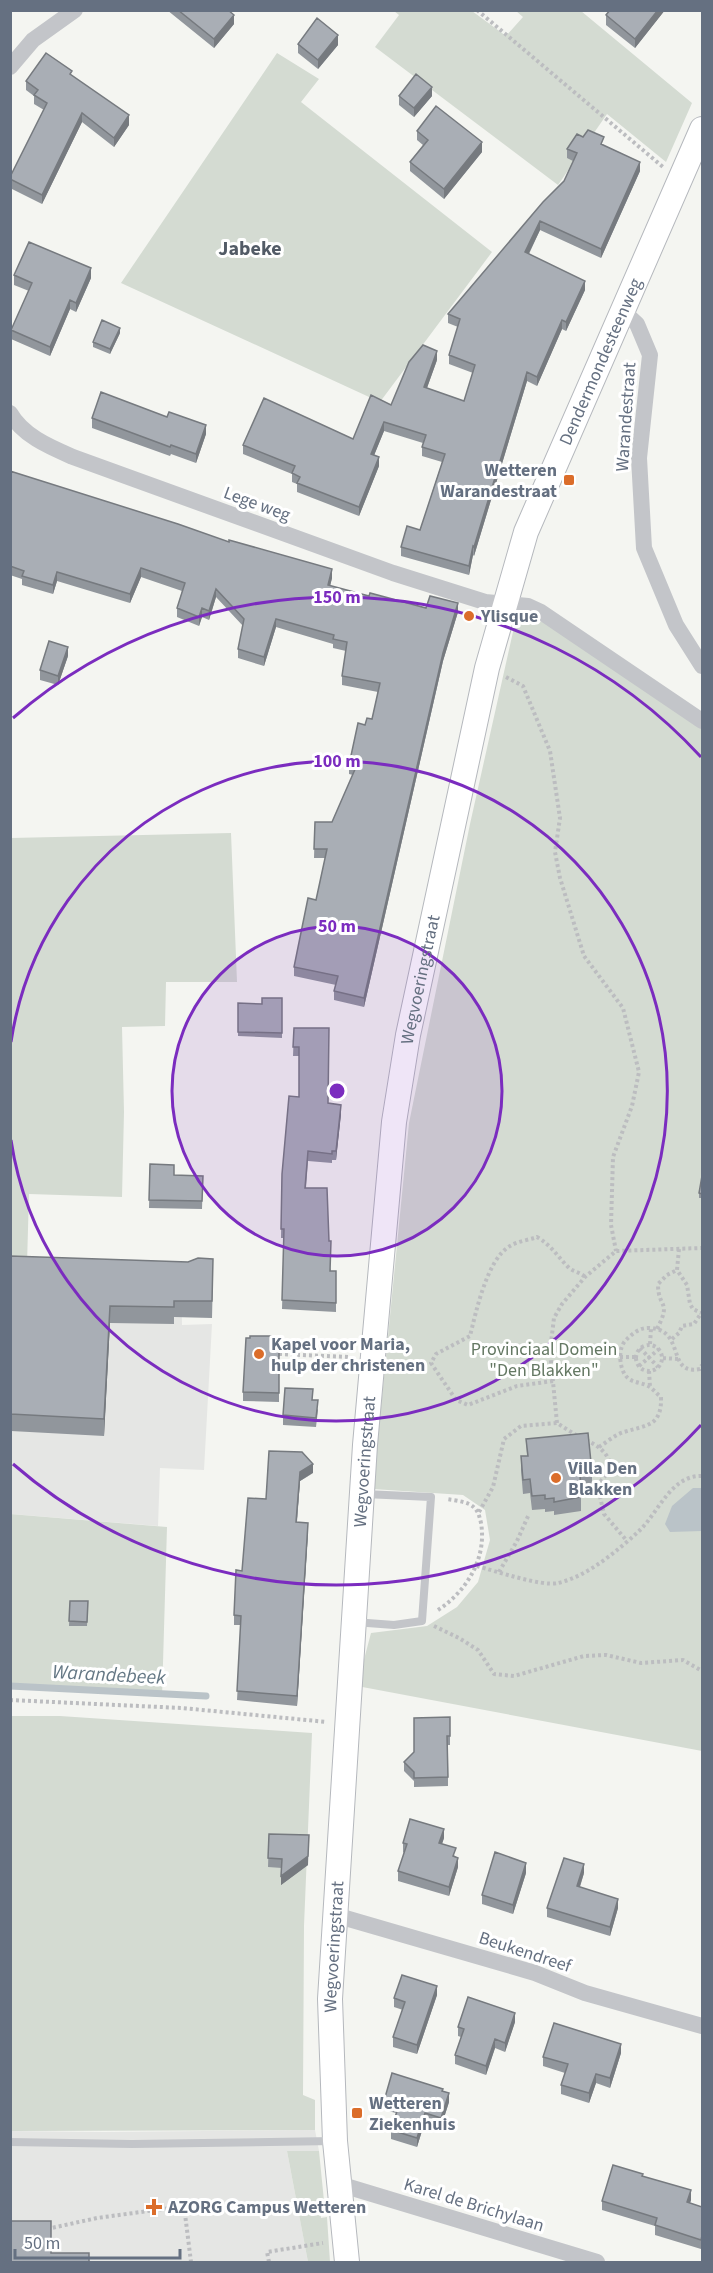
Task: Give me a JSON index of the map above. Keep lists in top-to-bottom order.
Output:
{
  "streets": {
    "main road": ["Dendermondesteenweg", "Wegvoeringstraat"],
    "street": [
      "Warandestraat",
      "Lege weg",
      "Beukendreef",
      "Karel de Brichylaan"
    ]
  },
  "crossings": [
    ["Dendermondesteenweg", "Warandestraat"],
    ["Dendermondesteenweg", "Lege weg"],
    ["Dendermondesteenweg", "Wegvoeringstraat"],
    ["Wegvoeringstraat", "Beukendreef"],
    ["Wegvoeringstraat", "Karel de Brichylaan"]
  ],
  "districts": ["Jabeke"],
  "water": ["Warandebeek"],
  "parks": ["Provinciaal Domein \"Den Blakken\""],
  "places": {
    "transit": ["Wetteren Warandestraat", "Wetteren Ziekenhuis"],
    "other": ["Ylisque", "Kapel voor Maria, hulp der christenen", "Villa Den Blakken"],
    "health": ["AZORG Campus Wetteren"]
  },
  "scale_bar": "50 m",
  "rings": ["150 m", "100 m", "50 m"]
}
